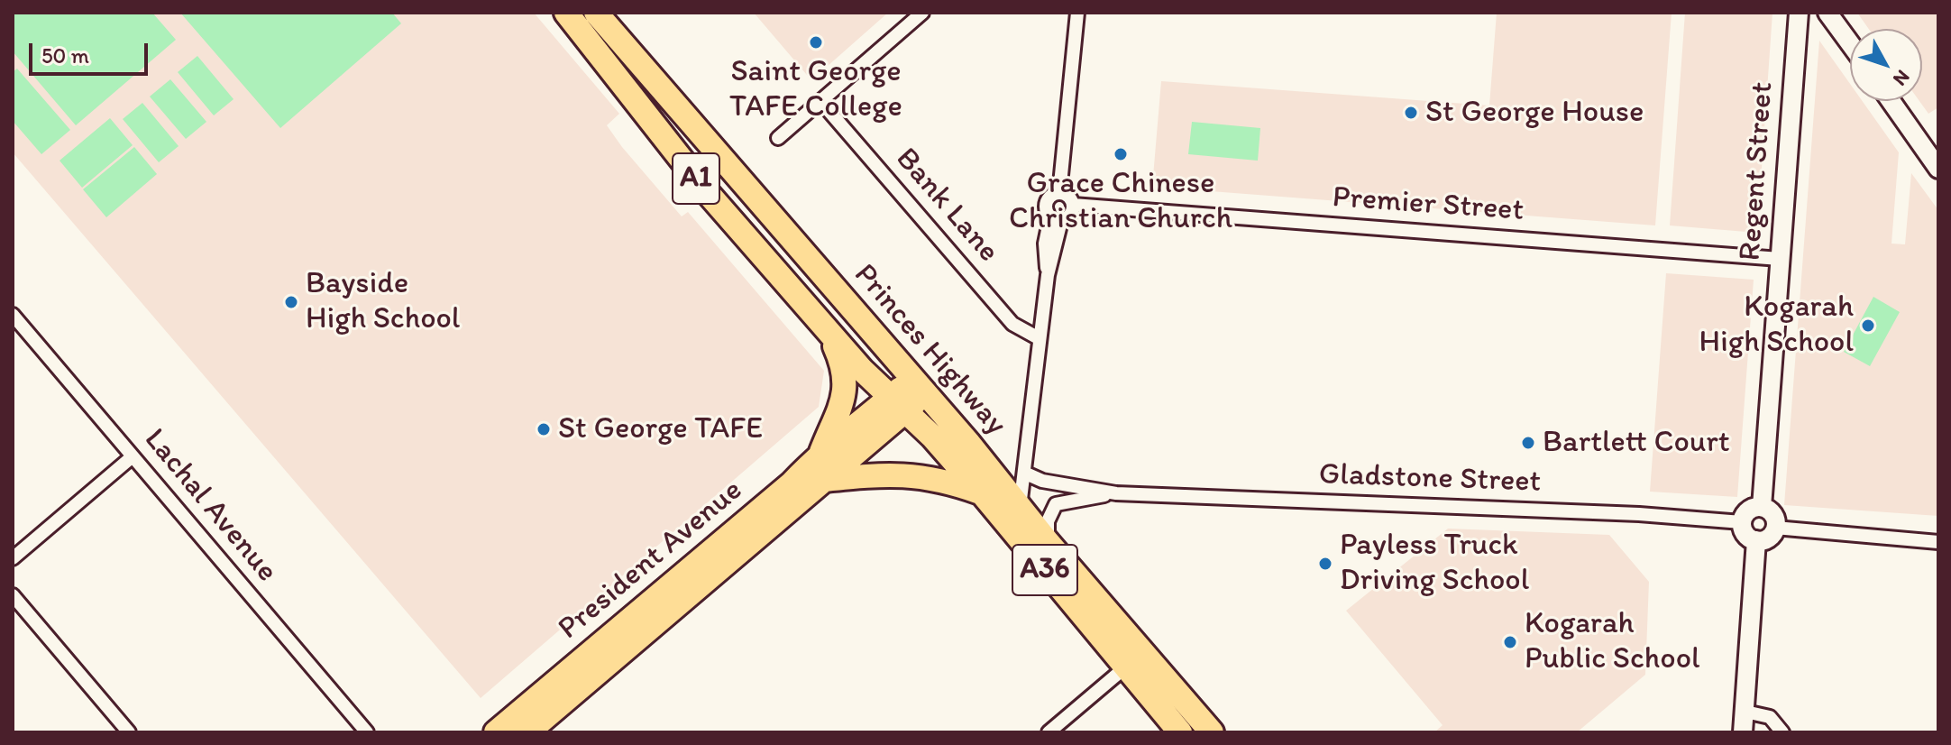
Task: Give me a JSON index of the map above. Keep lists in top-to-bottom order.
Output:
{
  "streets": {
    "highway": [
      "A1",
      "Princes Highway",
      "President Avenue",
      "A36"
    ],
    "main road": ["Regent Street"],
    "street": [
      "Premier Street",
      "Bank Lane",
      "Gladstone Street",
      "Lachal Avenue"
    ]
  },
  "crossings": [
    ["Regent Street", "Premier Street"],
    ["Regent Street", "Gladstone Street"],
    ["A1", "Princes Highway"],
    ["A1", "President Avenue"],
    ["Princes Highway", "Gladstone Street"],
    ["Princes Highway", "President Avenue"]
  ],
  "places": [
    "Saint George TAFE College",
    "St George House",
    "Grace Chinese Christian Church",
    "Bayside High School",
    "Kogarah High School",
    "St George TAFE",
    "Bartlett Court",
    "Payless Truck Driving School",
    "Kogarah Public School"
  ],
  "scale_bar": "50 m",
  "north": "bottom right"
}
